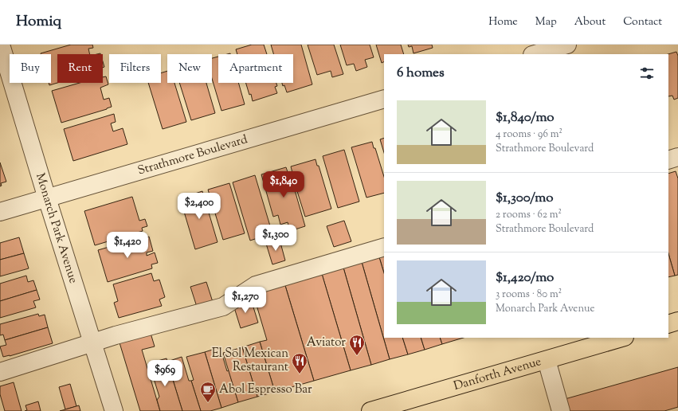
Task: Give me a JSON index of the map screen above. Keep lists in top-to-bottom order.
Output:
{
  "streets": {
    "main road": ["Danforth Avenue"],
    "street": ["Strathmore Boulevard", "Monarch Park Avenue"]
  },
  "crossings": [
    ["Strathmore Boulevard", "Monarch Park Avenue"]
  ],
  "places": {
    "restaurant": ["Aviator", "El Sol Mexican Restaurant"],
    "cafe": ["Abol Espresso Bar"]
  },
  "page": {
    "header": "Homiq",
    "nav": [
      "Home",
      "Map",
      "About",
      "Contact"
    ],
    "chip": [
      "Buy",
      "Rent",
      "Filters",
      "New",
      "Apartment"
    ],
    "heading": "6 homes",
    "list": [
      {
        "name": "$1,840/mo",
        "note": "4 rooms · 96 m² · Strathmore Boulevard"
      },
      {
        "name": "$1,300/mo",
        "note": "2 rooms · 62 m² · Strathmore Boulevard"
      },
      {
        "name": "$1,420/mo",
        "note": "3 rooms · 80 m² · Monarch Park Avenue"
      }
    ],
    "price": [
      "$1,840",
      "$2,400",
      "$1,300",
      "$1,420",
      "$1,270",
      "$969"
    ]
  }
}
